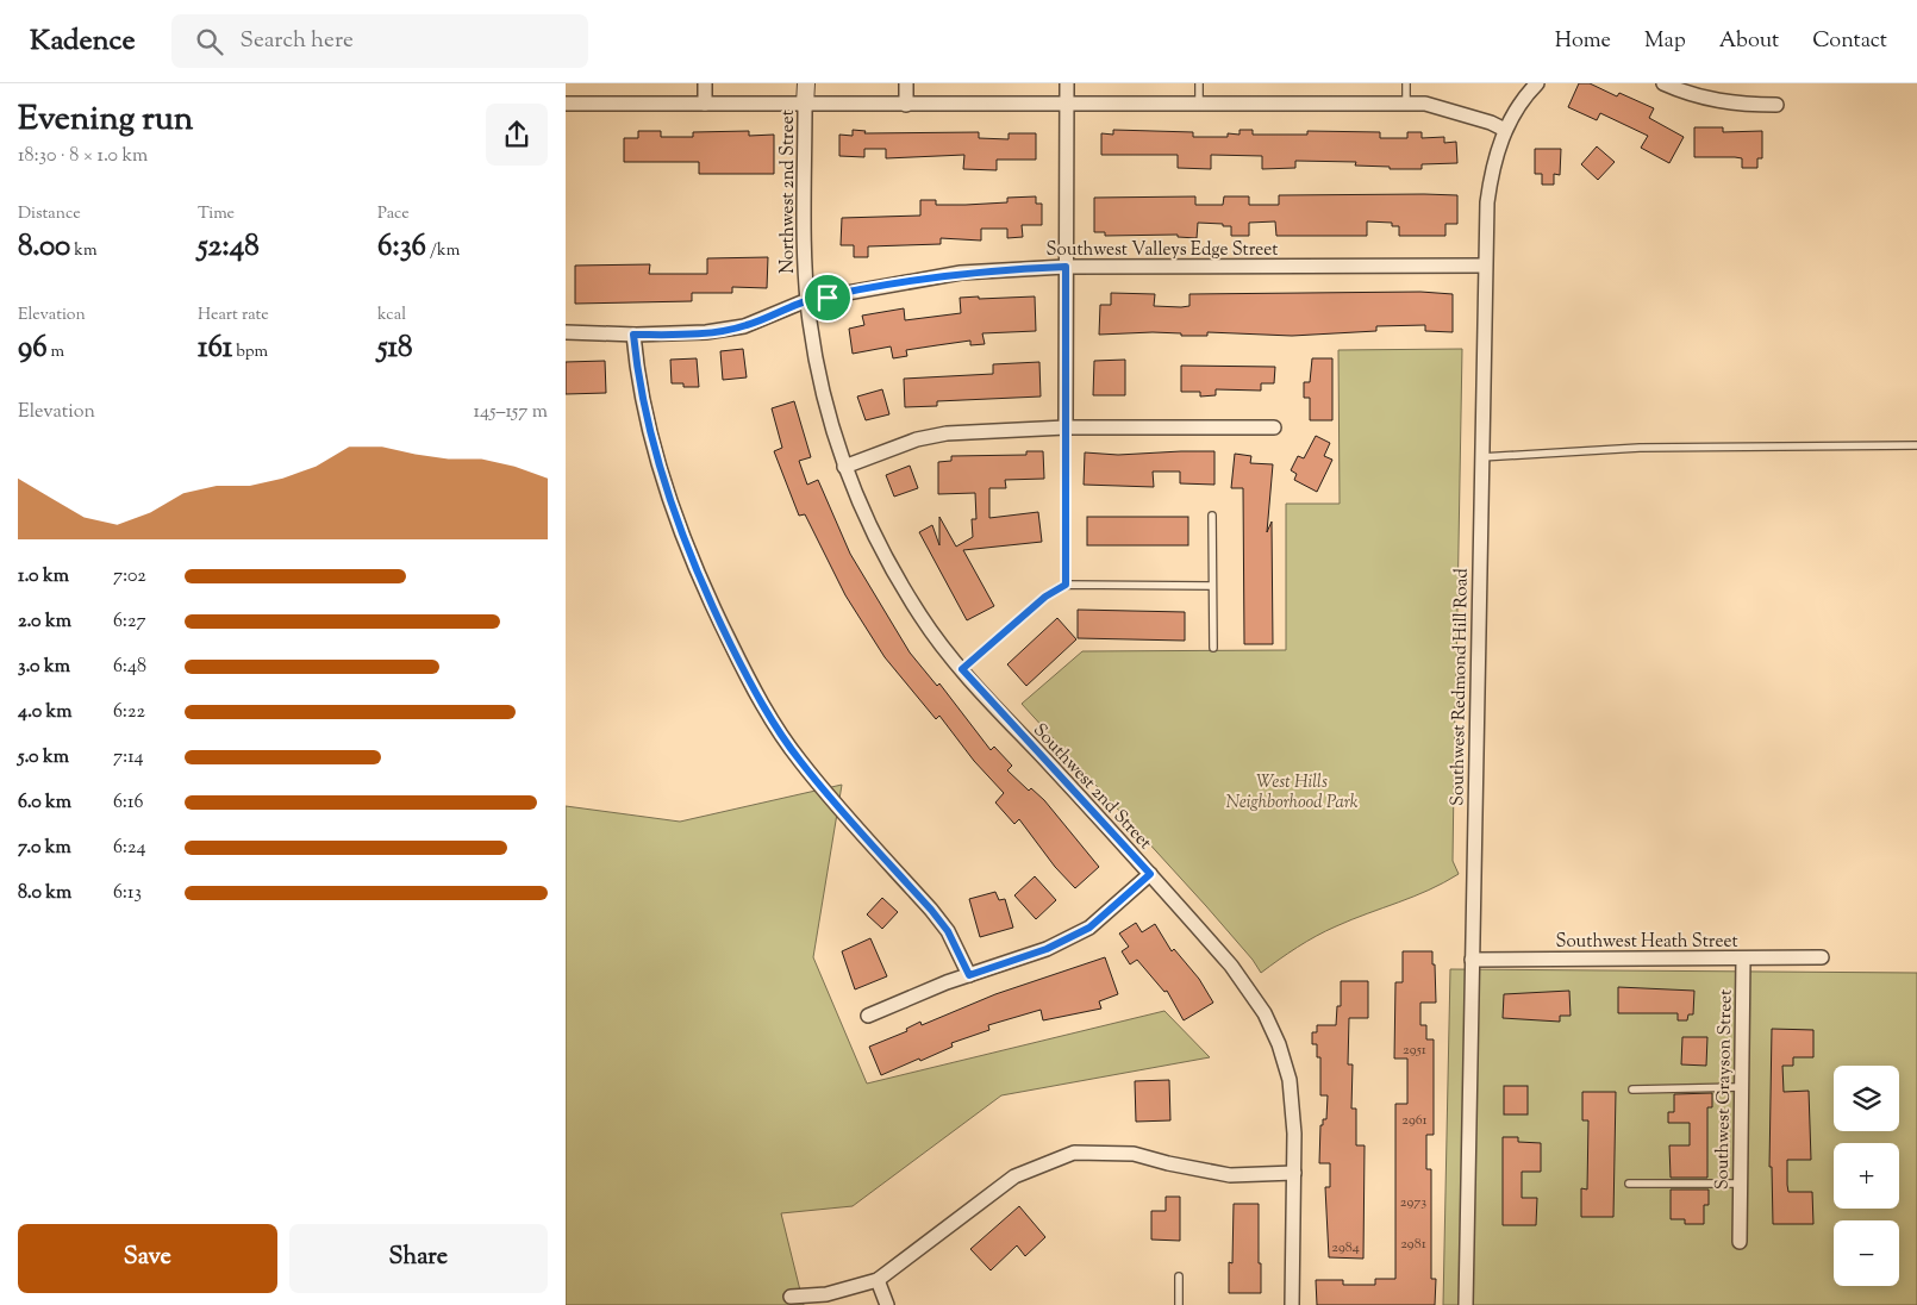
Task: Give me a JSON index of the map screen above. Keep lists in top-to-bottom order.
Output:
{
  "streets": {
    "street": [
      "Northwest 2nd Street",
      "Southwest Valleys Edge Street",
      "Southwest Redmond Hill Road",
      "Southwest 2nd Street",
      "Southwest Heath Street",
      "Southwest Grayson Street"
    ]
  },
  "crossings": [
    ["Northwest 2nd Street", "Southwest Valleys Edge Street"],
    ["Northwest 2nd Street", "Southwest 2nd Street"],
    ["Southwest Valleys Edge Street", "Southwest Redmond Hill Road"],
    ["Southwest Valleys Edge Street", "Southwest 2nd Street"],
    ["Southwest Redmond Hill Road", "Southwest Heath Street"],
    ["Southwest Heath Street", "Southwest Grayson Street"]
  ],
  "parks": ["West Hills Neighborhood Park"],
  "house_numbers": [
    "2951",
    "2961",
    "2973",
    "2981",
    "2984"
  ],
  "page": {
    "header": "Kadence",
    "search": "Search here",
    "nav": [
      "Home",
      "Map",
      "About",
      "Contact"
    ],
    "heading": ["Evening run", "18:30 · 8 × 1.0 km"],
    "stats": [
      ["Distance", "8.00 km"],
      ["Time", "52:48"],
      ["Pace", "6:36 /km"],
      ["Elevation", "96 m"],
      ["Heart rate", "161 bpm"],
      ["kcal", "518"]
    ],
    "chart": ["Elevation", "145–157 m"],
    "list": [
      {
        "name": "1.0 km",
        "note": "7:02"
      },
      {
        "name": "2.0 km",
        "note": "6:27"
      },
      {
        "name": "3.0 km",
        "note": "6:48"
      },
      {
        "name": "4.0 km",
        "note": "6:22"
      },
      {
        "name": "5.0 km",
        "note": "7:14"
      },
      {
        "name": "6.0 km",
        "note": "6:16"
      },
      {
        "name": "7.0 km",
        "note": "6:24"
      },
      {
        "name": "8.0 km",
        "note": "6:13"
      }
    ],
    "map_buttons": ["+", "−"],
    "buttons": ["Save", "Share"]
  }
}
